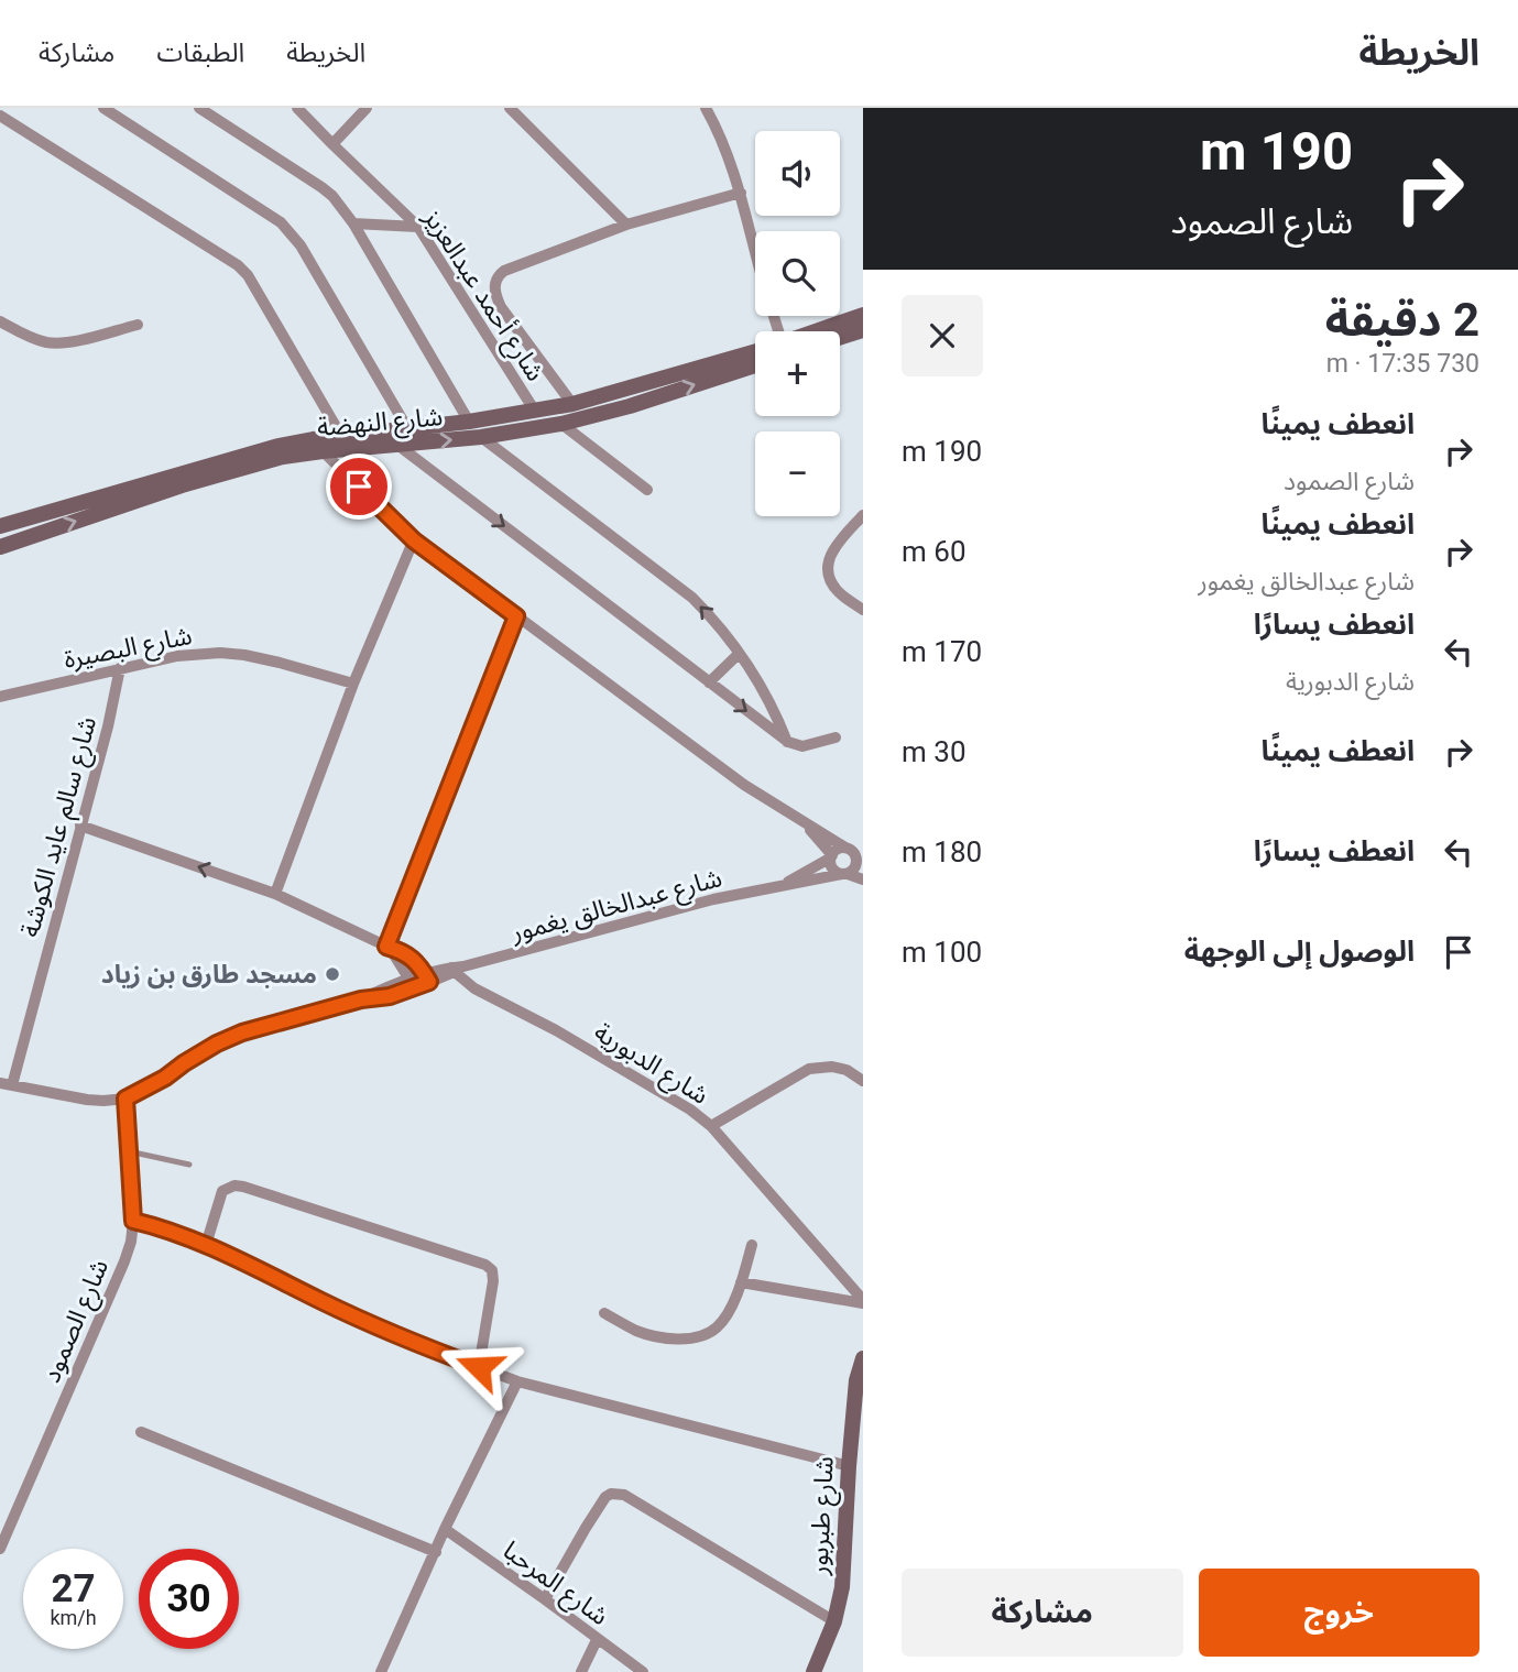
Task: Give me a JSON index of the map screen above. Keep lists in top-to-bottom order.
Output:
{
  "streets": {
    "street": [
      "شارع أحمد عبدالعزيز",
      "شارع النهضة",
      "شارع البصيرة",
      "شارع سالم عايد الكوشة",
      "شارع عبدالخالق يغمور",
      "شارع الدبورية",
      "شارع الصمود",
      "شارع طبربور",
      "شارع المرحبا"
    ]
  },
  "crossings": [
    ["شارع أحمد عبدالعزيز", "شارع النهضة"],
    ["شارع البصيرة", "شارع سالم عايد الكوشة"],
    ["شارع سالم عايد الكوشة", "شارع عبدالخالق يغمور"],
    ["شارع عبدالخالق يغمور", "شارع الدبورية"],
    ["شارع عبدالخالق يغمور", "شارع الصمود"]
  ],
  "places": ["مسجد طارق بن زياد"],
  "page": {
    "header": "الخريطة",
    "nav": ["الخريطة", "الطبقات", "مشاركة"],
    "turn": ["190 m", "شارع الصمود"],
    "map_buttons": ["+", "−"],
    "heading": ["2 دقيقة", "730 m · 17:35"],
    "list": [
      {
        "name": "انعطف يمينًا",
        "note": "شارع الصمود",
        "value": "190 m"
      },
      {
        "name": "انعطف يمينًا",
        "note": "شارع عبدالخالق يغمور",
        "value": "60 m"
      },
      {
        "name": "انعطف يسارًا",
        "note": "شارع الدبورية",
        "value": "170 m"
      },
      {
        "name": "انعطف يمينًا",
        "value": "30 m"
      },
      {
        "name": "انعطف يسارًا",
        "value": "180 m"
      },
      {
        "name": "الوصول إلى الوجهة",
        "value": "100 m"
      }
    ],
    "speed": "27 km/h",
    "limit": "30",
    "buttons": ["خروج", "مشاركة"]
  }
}
